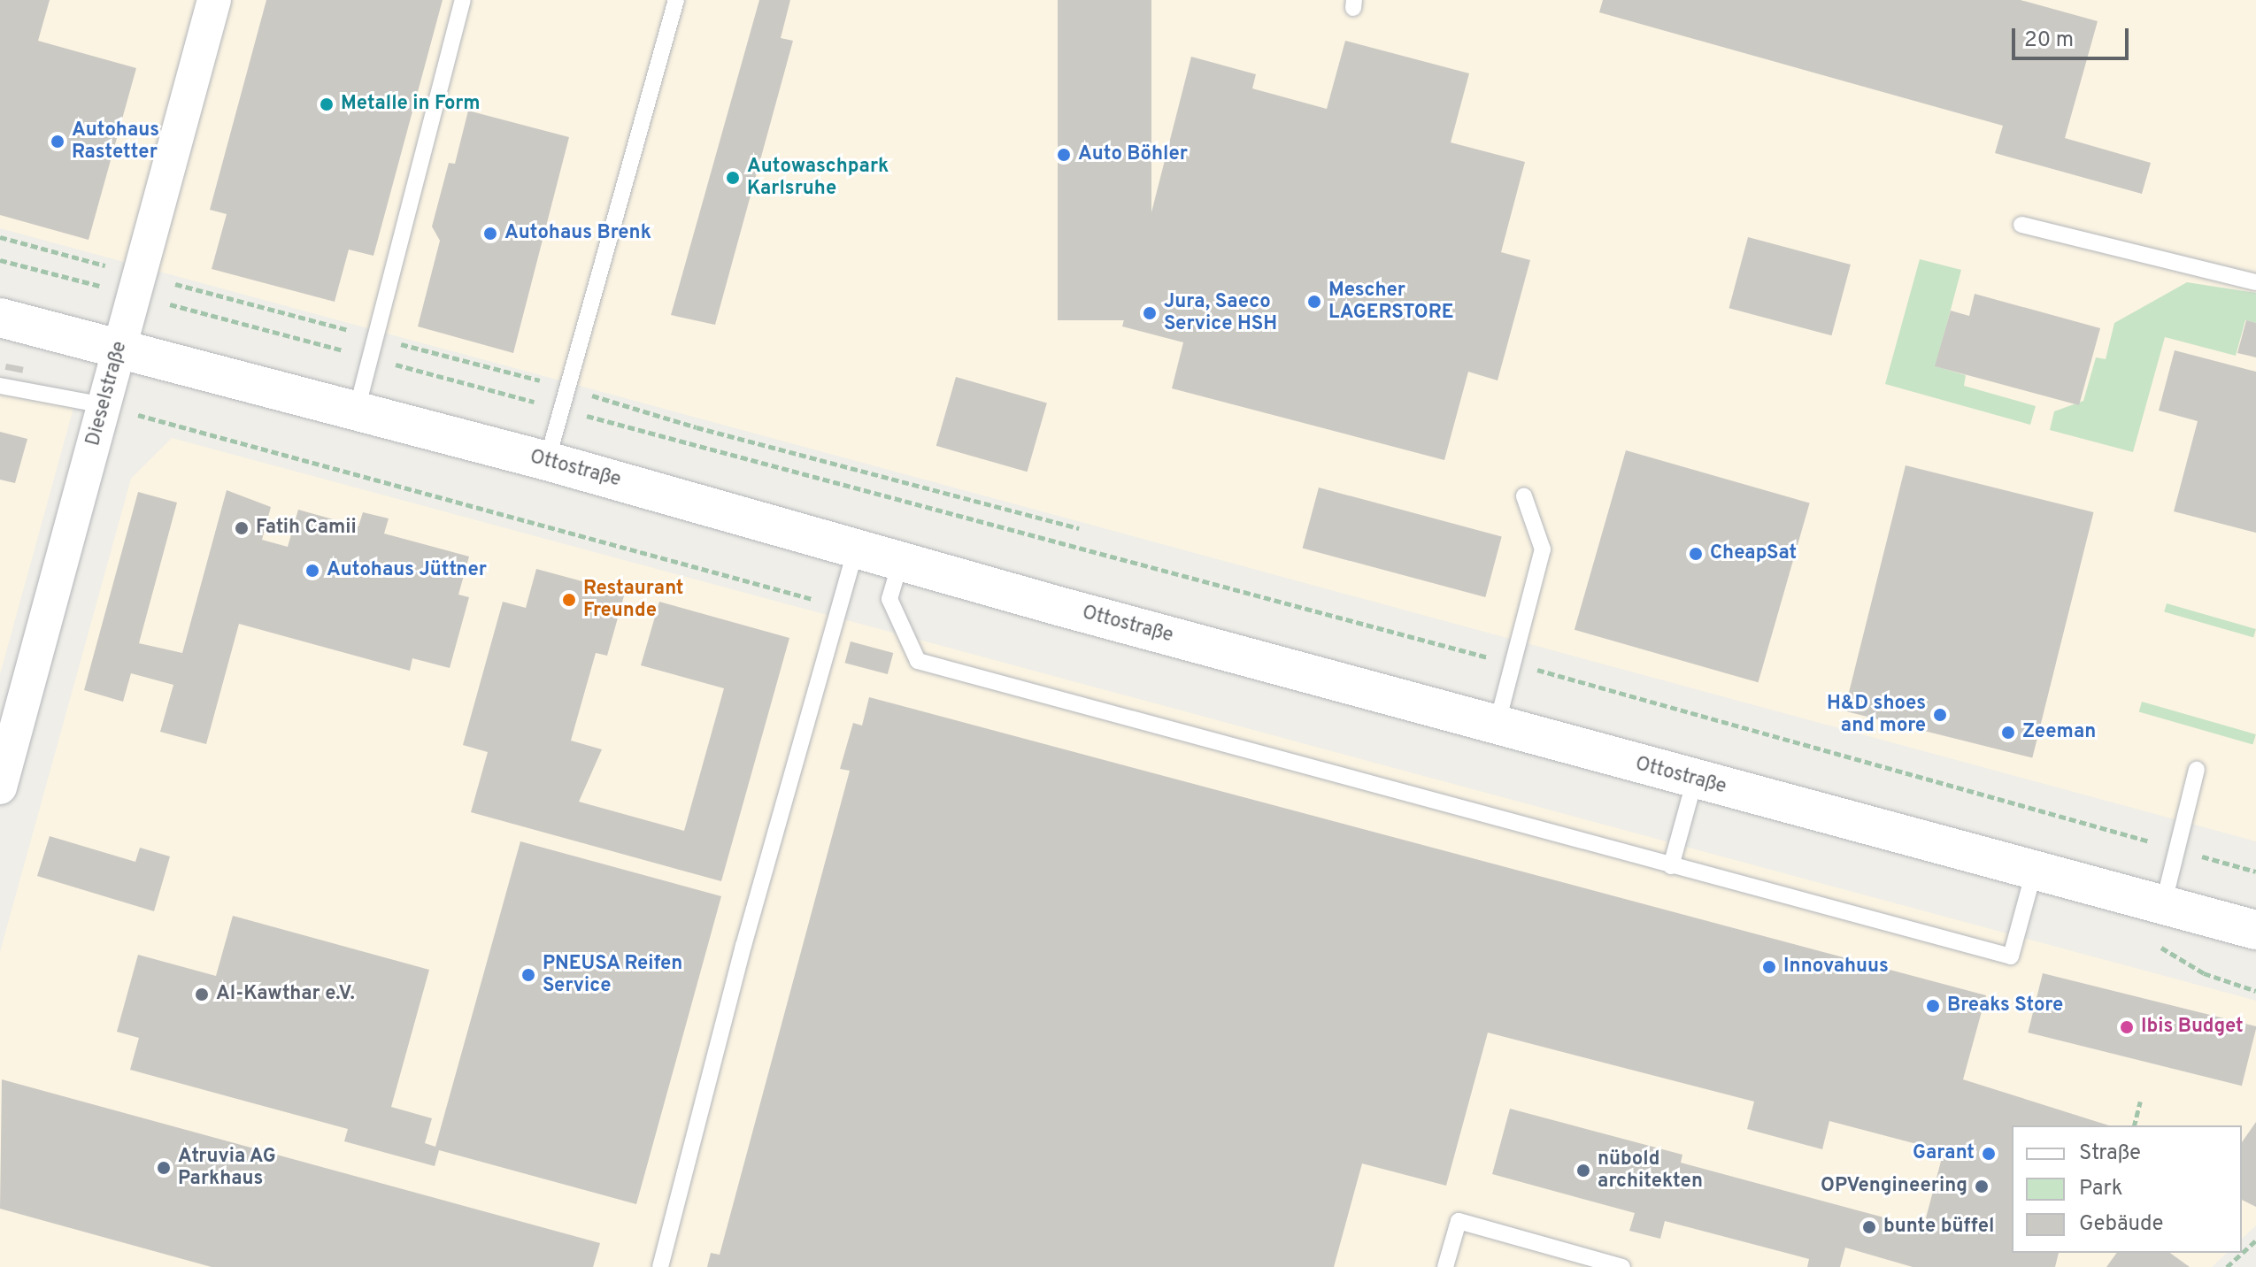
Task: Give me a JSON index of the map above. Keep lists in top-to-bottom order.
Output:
{
  "streets": {
    "main road": ["Ottostraße"],
    "street": ["Dieselstraße"]
  },
  "crossings": [
    ["Dieselstraße", "Ottostraße"]
  ],
  "places": [
    "Metalle in Form",
    "Autohaus Rastetter",
    "Auto Böhler",
    "Autowaschpark Karlsruhe",
    "Autohaus Brenk",
    "Mescher LAGERSTORE",
    "Jura, Saeco Service HSH",
    "Fatih Camii",
    "CheapSat",
    "Autohaus Jüttner",
    "Restaurant Freunde",
    "H&D shoes and more",
    "Zeeman",
    "Innovahuus",
    "PNEUSA Reifen Service",
    "Al-Kawthar e.V.",
    "Breaks Store",
    "Ibis Budget",
    "Garant",
    "Atruvia AG Parkhaus",
    "nübold architekten",
    "OPVengineering",
    "bunte büffel"
  ],
  "legend": ["Straße", "Park", "Gebäude"],
  "scale_bar": "20 m"
}
